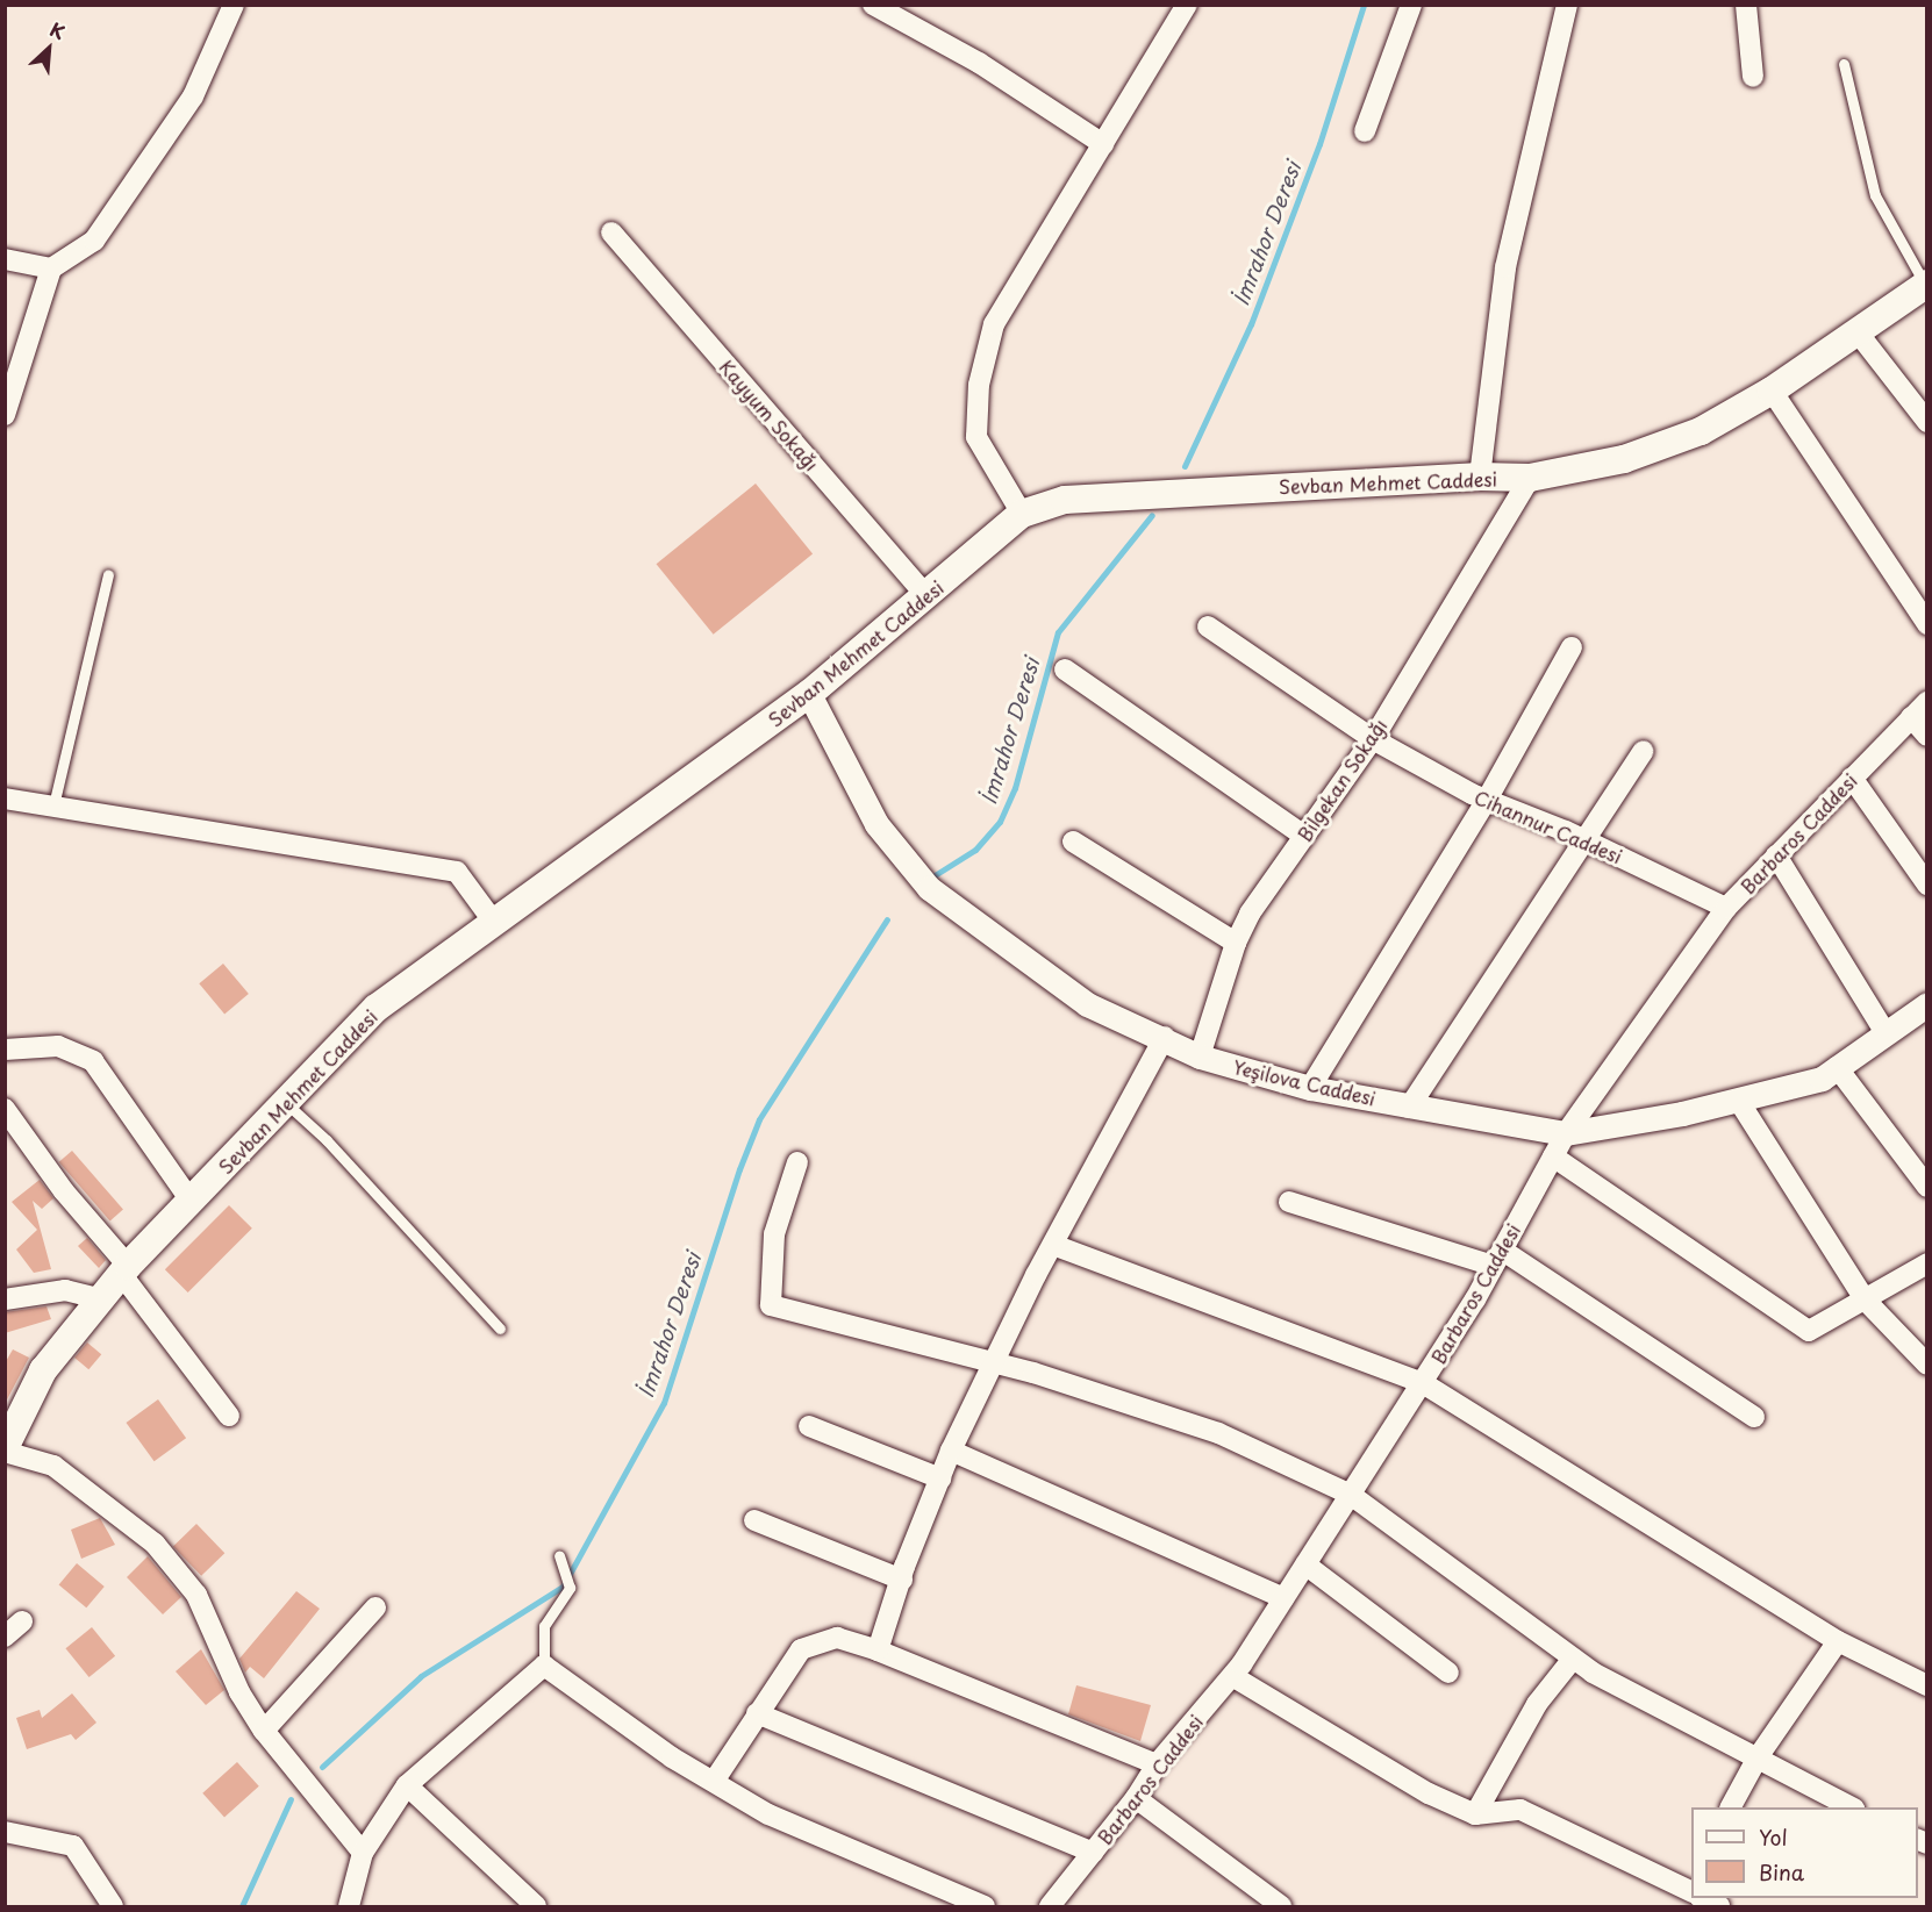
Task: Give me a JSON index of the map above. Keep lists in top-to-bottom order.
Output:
{
  "streets": {
    "main road": ["Sevban Mehmet Caddesi"],
    "street": [
      "Kayyum Sokağı",
      "Bilgekan Sokağı",
      "Cihannur Caddesi",
      "Barbaros Caddesi",
      "Yeşilova Caddesi"
    ]
  },
  "crossings": [
    ["Kayyum Sokağı", "Sevban Mehmet Caddesi"],
    ["Sevban Mehmet Caddesi", "Bilgekan Sokağı"],
    ["Sevban Mehmet Caddesi", "Yeşilova Caddesi"],
    ["Bilgekan Sokağı", "Cihannur Caddesi"],
    ["Bilgekan Sokağı", "Yeşilova Caddesi"],
    ["Cihannur Caddesi", "Barbaros Caddesi"],
    ["Barbaros Caddesi", "Yeşilova Caddesi"]
  ],
  "water": ["İmrahor Deresi"],
  "legend": ["Yol", "Bina"],
  "north": "top right"
}
